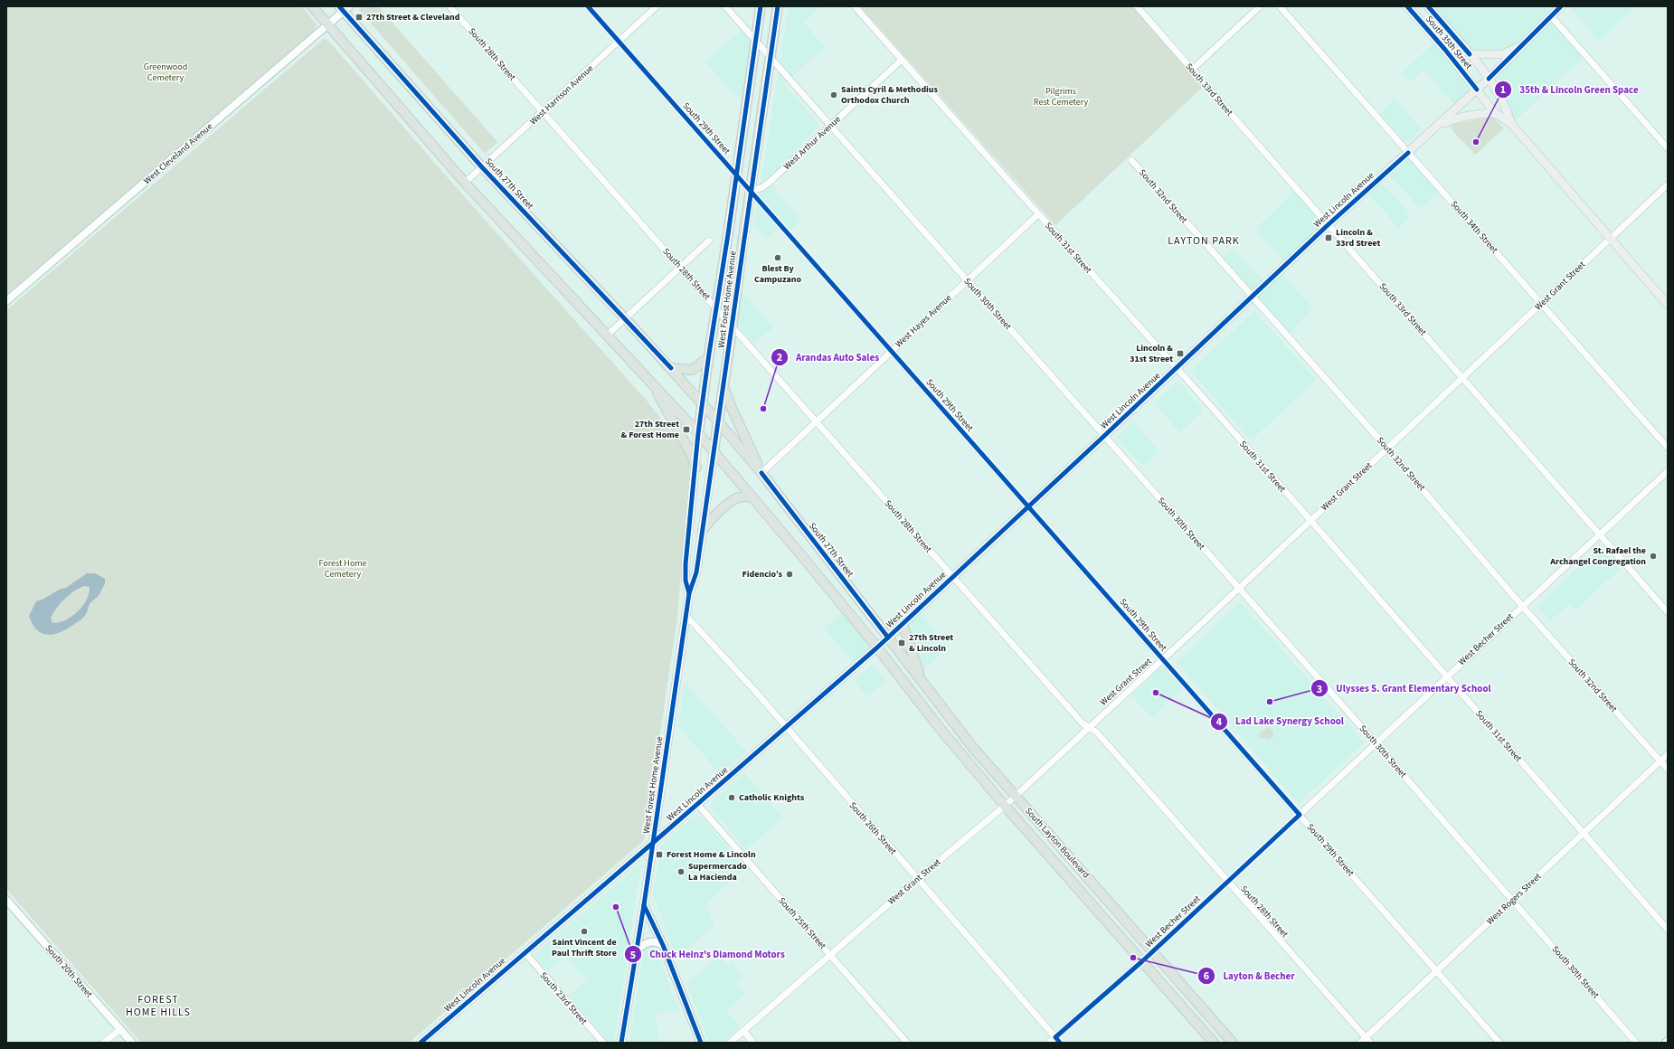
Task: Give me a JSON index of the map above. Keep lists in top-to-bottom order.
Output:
{
  "streets": {
    "main road": [
      "South 35th Street",
      "South 27th Street",
      "West Lincoln Avenue",
      "West Forest Home Avenue",
      "South Layton Boulevard"
    ],
    "street": [
      "South 28th Street",
      "South 33rd Street",
      "West Harrison Avenue",
      "South 29th Street",
      "West Arthur Avenue",
      "West Cleveland Avenue",
      "South 32nd Street",
      "South 34th Street",
      "South 31st Street",
      "West Grant Street",
      "South 30th Street",
      "West Hayes Avenue",
      "West Becher Street",
      "South 26th Street",
      "West Rogers Street",
      "South 25th Street",
      "South 20th Street",
      "South 23rd Street"
    ]
  },
  "crossings": [
    ["South 35th Street", "West Lincoln Avenue"],
    ["South 35th Street", "West Grant Street"],
    ["South 28th Street", "West Harrison Avenue"],
    ["South 28th Street", "West Lincoln Avenue"],
    ["South 28th Street", "West Grant Street"],
    ["South 28th Street", "West Forest Home Avenue"],
    ["South 28th Street", "West Hayes Avenue"],
    ["South 28th Street", "West Becher Street"],
    ["South 28th Street", "West Rogers Street"],
    ["South 33rd Street", "West Lincoln Avenue"],
    ["South 33rd Street", "West Grant Street"],
    ["South 33rd Street", "West Becher Street"],
    ["West Harrison Avenue", "South 29th Street"],
    ["West Harrison Avenue", "South 27th Street"],
    ["South 29th Street", "West Arthur Avenue"],
    ["South 29th Street", "West Lincoln Avenue"],
    ["South 29th Street", "West Grant Street"],
    ["South 29th Street", "West Forest Home Avenue"],
    ["South 29th Street", "West Hayes Avenue"],
    ["South 29th Street", "West Becher Street"],
    ["South 29th Street", "West Rogers Street"],
    ["West Arthur Avenue", "South 31st Street"],
    ["West Arthur Avenue", "West Forest Home Avenue"],
    ["West Arthur Avenue", "South 30th Street"],
    ["West Cleveland Avenue", "South 27th Street"],
    ["South 27th Street", "West Lincoln Avenue"],
    ["South 27th Street", "West Forest Home Avenue"],
    ["South 27th Street", "West Hayes Avenue"],
    ["South 27th Street", "South Layton Boulevard"],
    ["South 32nd Street", "West Lincoln Avenue"],
    ["South 32nd Street", "West Grant Street"],
    ["South 32nd Street", "West Becher Street"],
    ["South 32nd Street", "West Rogers Street"],
    ["West Lincoln Avenue", "South 34th Street"],
    ["West Lincoln Avenue", "South 31st Street"],
    ["West Lincoln Avenue", "West Forest Home Avenue"],
    ["West Lincoln Avenue", "South 30th Street"],
    ["West Lincoln Avenue", "South 26th Street"],
    ["West Lincoln Avenue", "South Layton Boulevard"],
    ["West Lincoln Avenue", "South 25th Street"],
    ["West Lincoln Avenue", "South 23rd Street"],
    ["South 34th Street", "West Grant Street"],
    ["South 31st Street", "West Grant Street"],
    ["South 31st Street", "West Hayes Avenue"],
    ["South 31st Street", "West Becher Street"],
    ["South 31st Street", "West Rogers Street"],
    ["West Grant Street", "South 30th Street"],
    ["West Grant Street", "South 26th Street"],
    ["West Grant Street", "South Layton Boulevard"],
    ["West Grant Street", "South 25th Street"],
    ["West Forest Home Avenue", "South 30th Street"],
    ["West Forest Home Avenue", "South 26th Street"],
    ["South 30th Street", "West Hayes Avenue"],
    ["South 30th Street", "West Becher Street"],
    ["South 30th Street", "West Rogers Street"],
    ["West Becher Street", "South 26th Street"],
    ["West Becher Street", "South Layton Boulevard"]
  ],
  "districts": ["LAYTON PARK", "FOREST HOME HILLS"],
  "parks": ["Greenwood Cemetery", "Pilgrims Rest Cemetery", "Forest Home Cemetery"],
  "places": {
    "transit": [
      "27th Street & Cleveland",
      "Lincoln & 33rd Street",
      "Lincoln & 31st Street",
      "27th Street & Forest Home",
      "27th Street & Lincoln",
      "Forest Home & Lincoln"
    ],
    "other": [
      "Saints Cyril & Methodius Orthodox Church",
      "35th & Lincoln Green Space",
      "Blest By Campuzano",
      "Arandas Auto Sales",
      "St. Rafael the Archangel Congregation",
      "Fidencio’s",
      "Lad Lake Synergy School",
      "Ulysses S. Grant Elementary School",
      "Catholic Knights",
      "Supermercado La Hacienda",
      "Chuck Heinz's Diamond Motors",
      "Saint Vincent de Paul Thrift Store",
      "Layton & Becher"
    ]
  }
}
